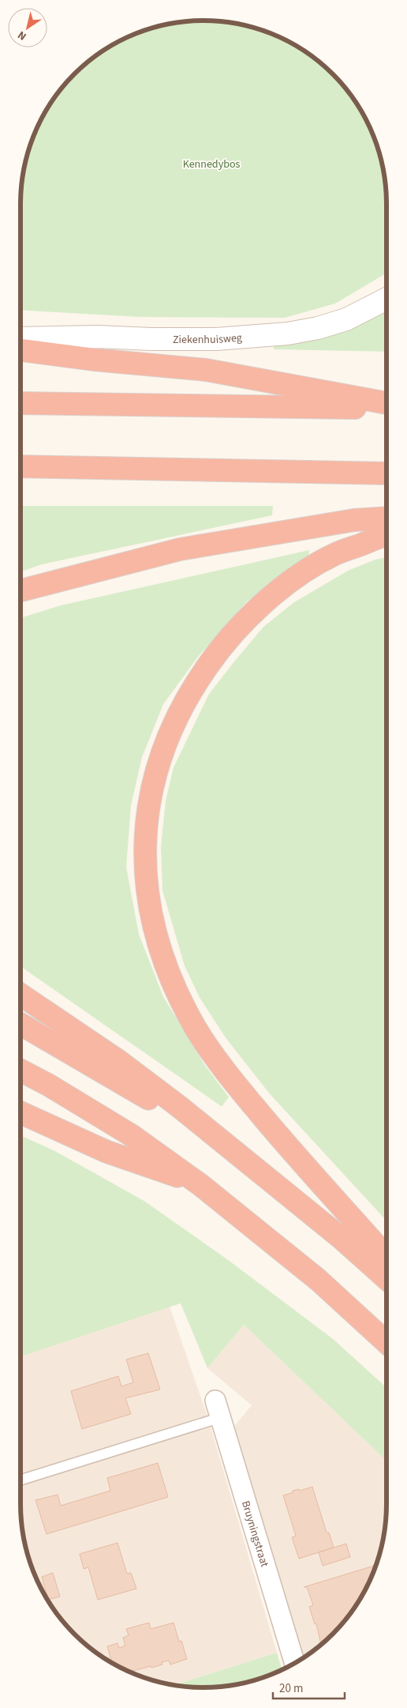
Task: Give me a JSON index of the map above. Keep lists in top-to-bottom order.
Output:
{
  "streets": {
    "street": ["Ziekenhuisweg", "Bruyningstraat"]
  },
  "parks": ["Kennedybos"],
  "scale_bar": "20 m",
  "north": "bottom left"
}
